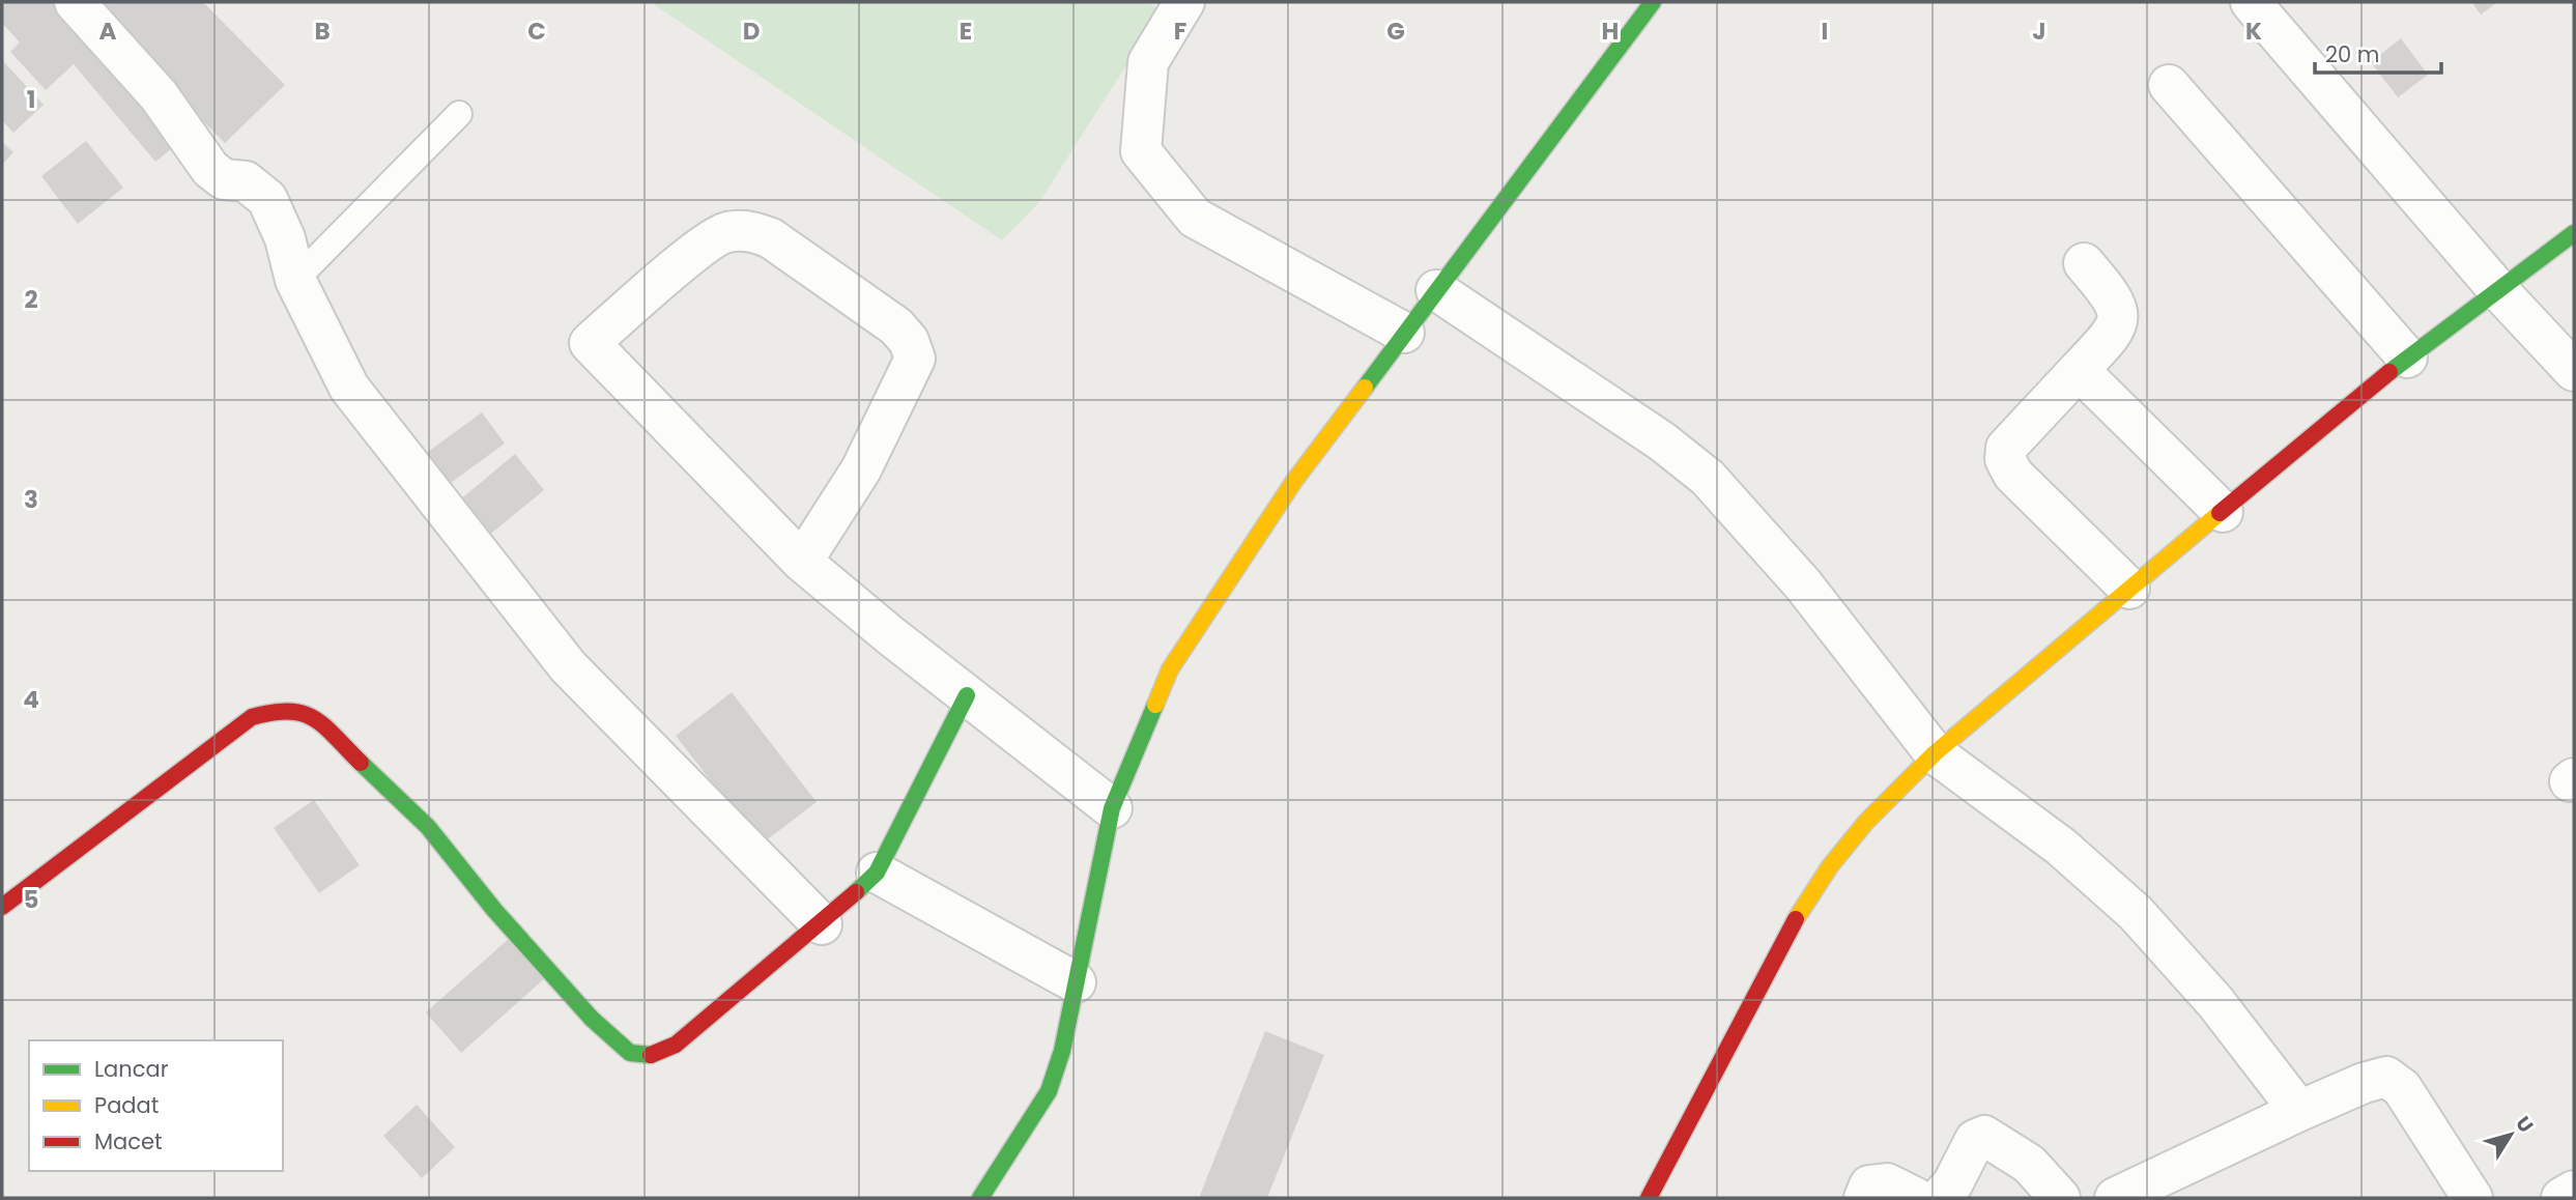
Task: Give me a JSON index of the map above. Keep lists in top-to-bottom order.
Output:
{
  "legend": ["Lancar", "Padat", "Macet"],
  "scale_bar": "20 m",
  "north": "top right",
  "grid": {
    "columns": [
      "A",
      "B",
      "C",
      "D",
      "E",
      "F",
      "G",
      "H",
      "I",
      "J",
      "K"
    ],
    "rows": [
      "1",
      "2",
      "3",
      "4",
      "5"
    ]
  }
}
